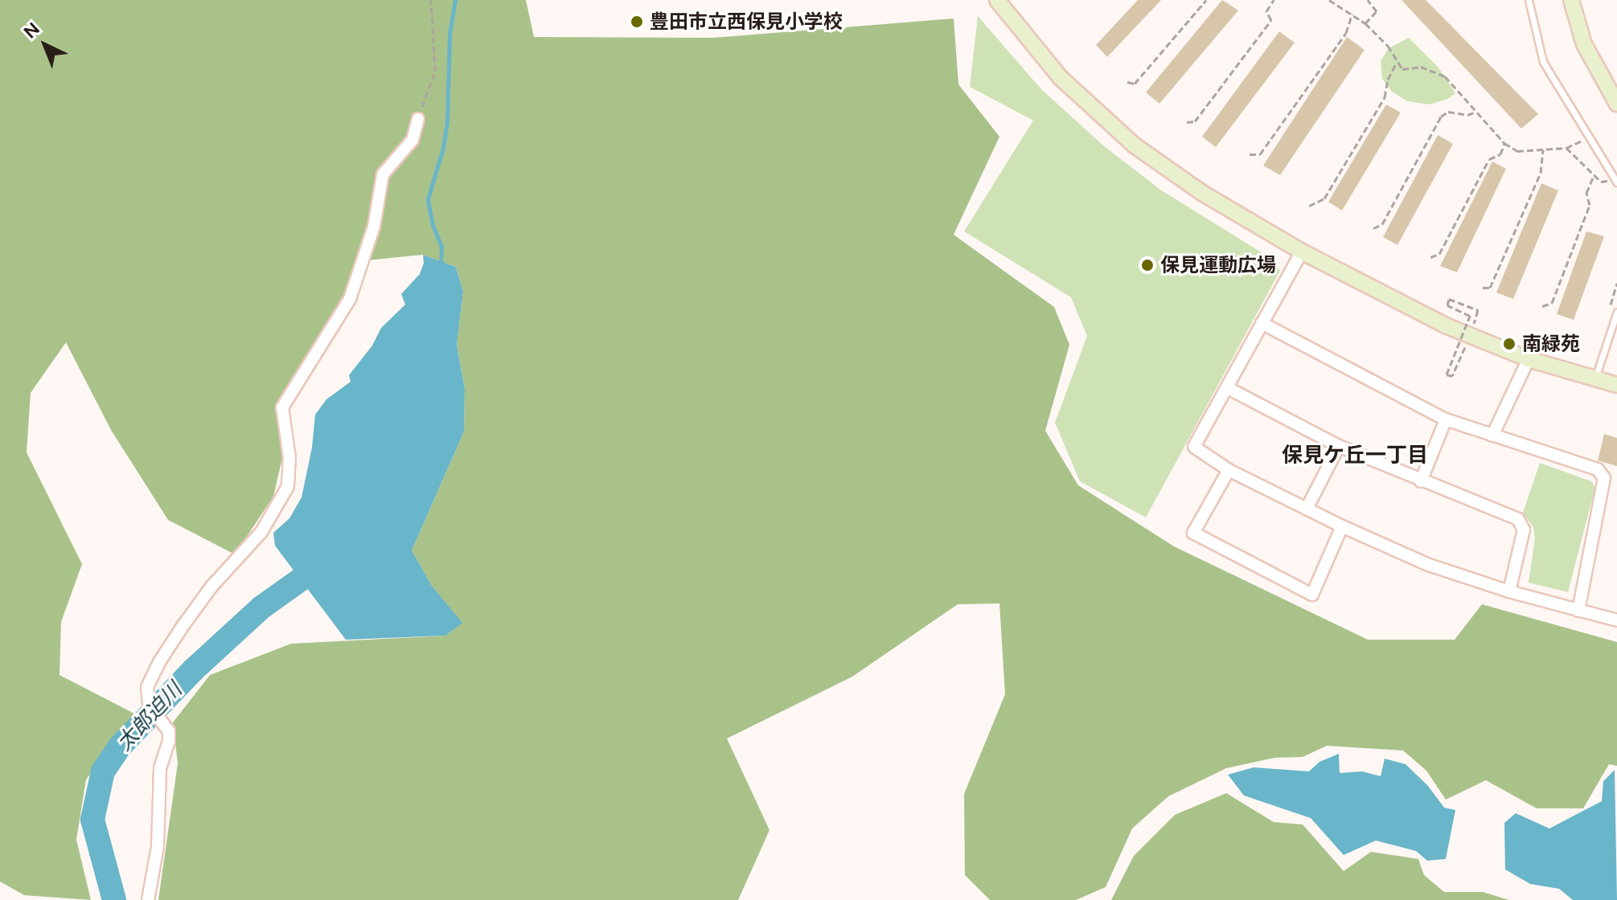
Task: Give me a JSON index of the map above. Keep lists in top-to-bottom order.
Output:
{
  "districts": ["保見ケ丘一丁目"],
  "water": ["太郎迫川"],
  "places": ["豊田市立西保見小学校", "保見運動広場", "南緑苑"],
  "north": "top left"
}
